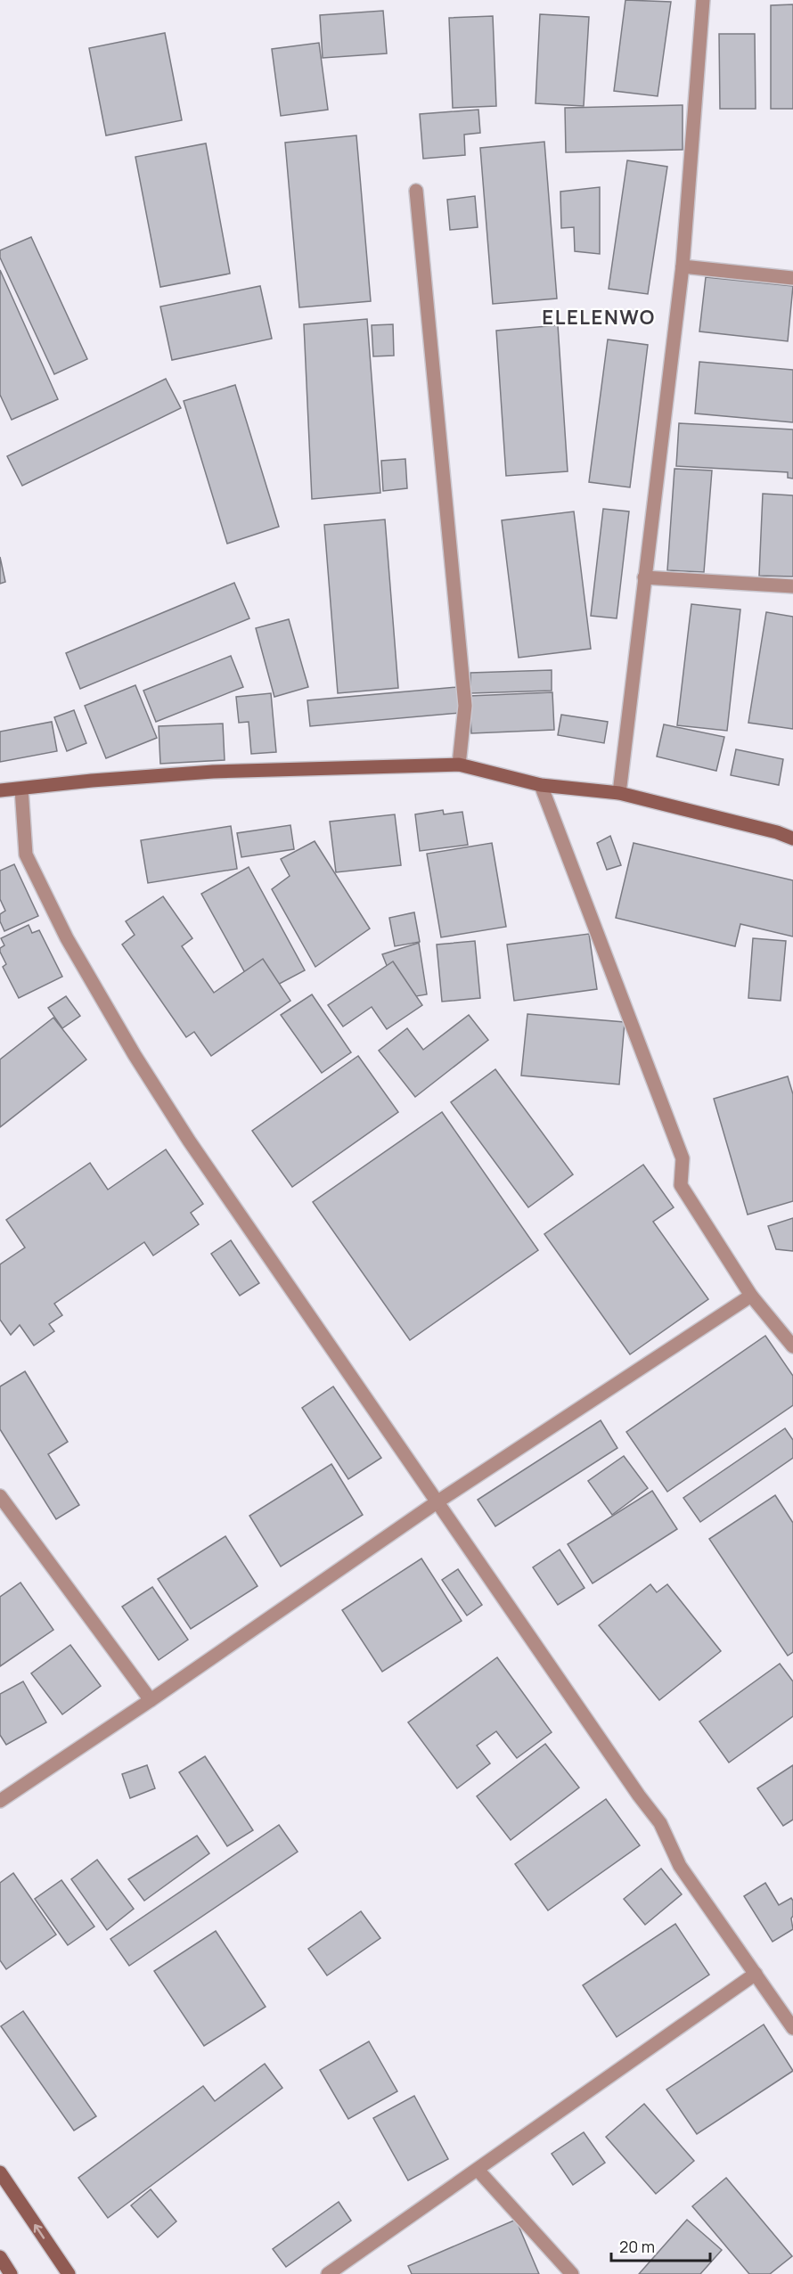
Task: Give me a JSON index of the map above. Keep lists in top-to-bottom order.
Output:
{
  "districts": ["ELELENWO"],
  "scale_bar": "20 m"
}
